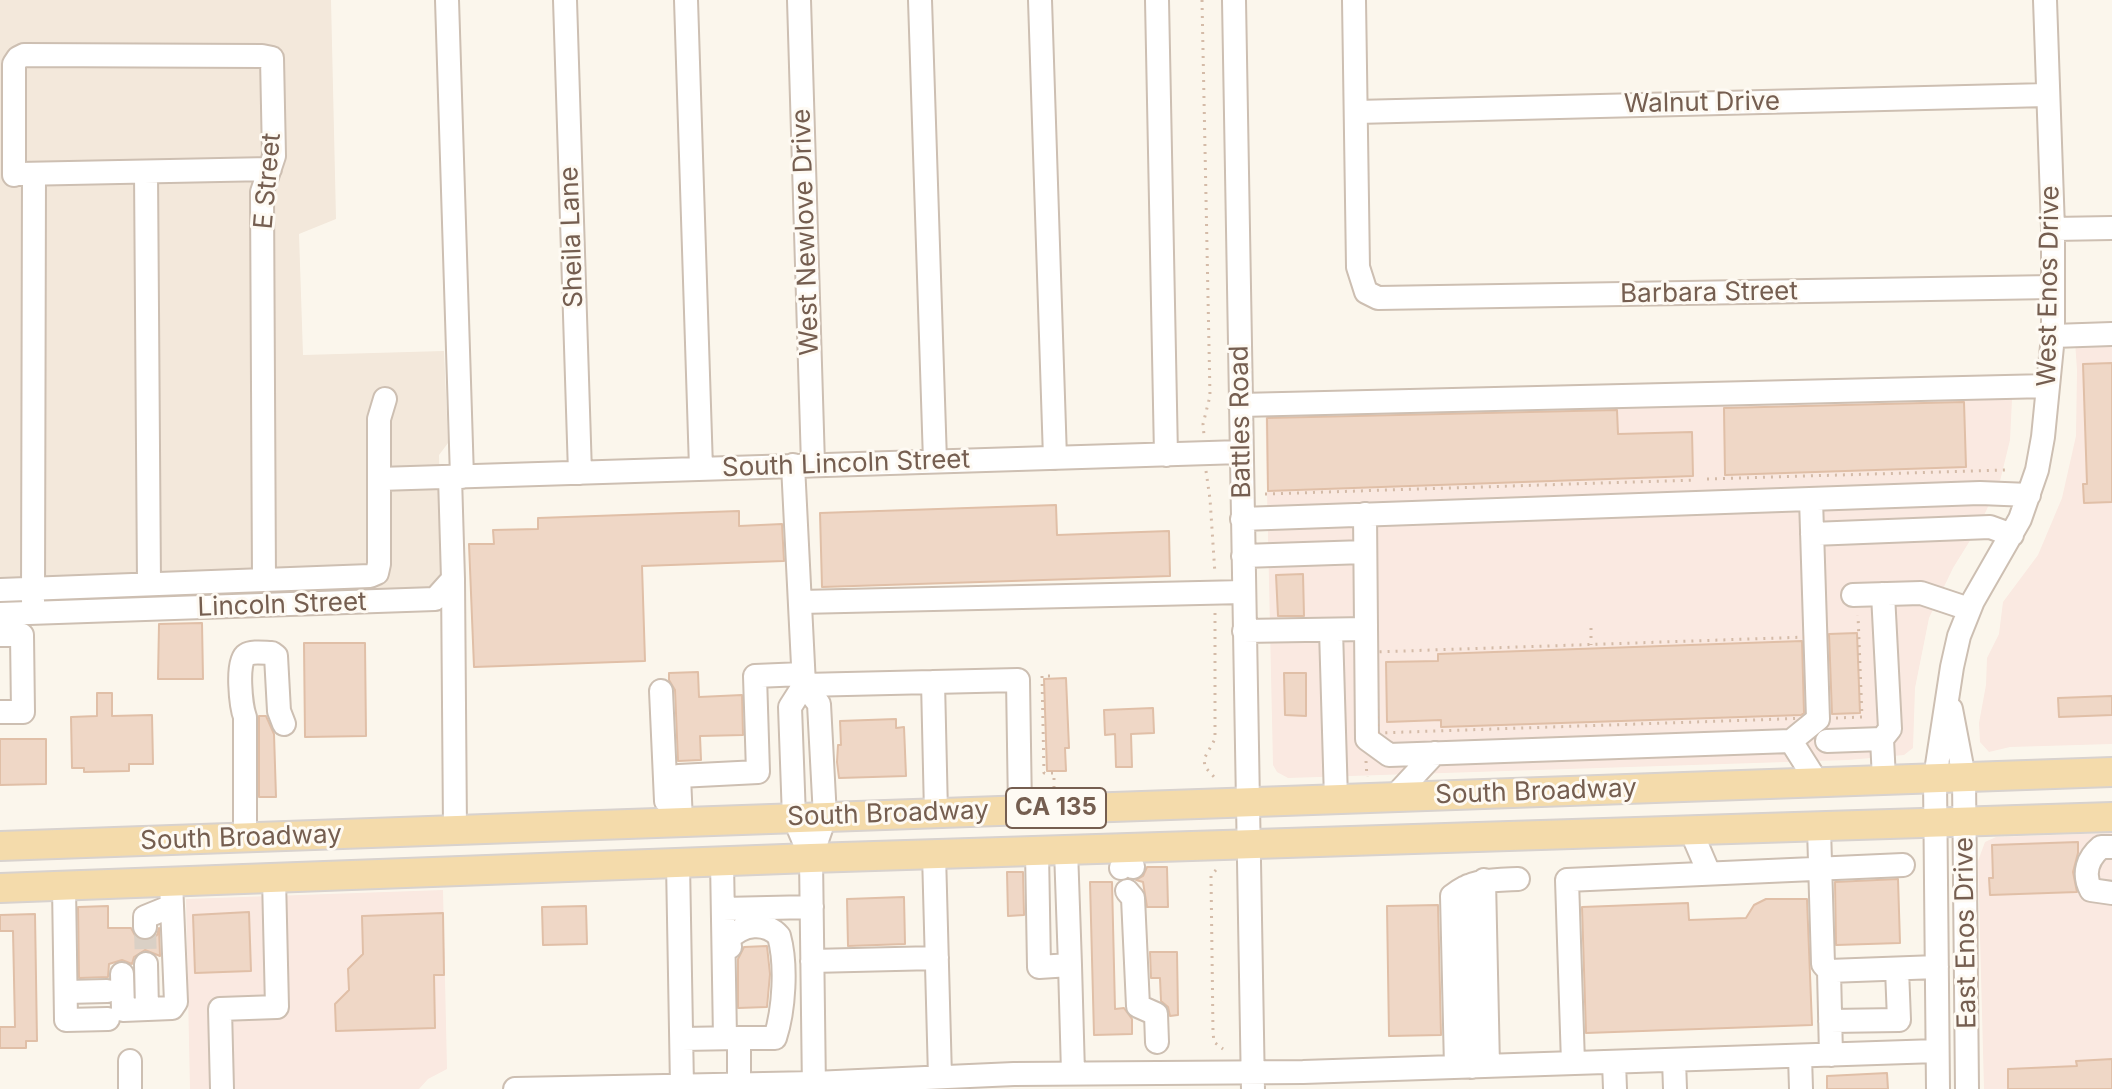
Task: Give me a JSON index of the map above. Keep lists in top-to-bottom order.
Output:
{
  "streets": {
    "main road": ["South Broadway", "CA 135"],
    "street": [
      "Walnut Drive",
      "E Street",
      "West Newlove Drive",
      "Sheila Lane",
      "West Enos Drive",
      "Barbara Street",
      "Battles Road",
      "South Lincoln Street",
      "Lincoln Street",
      "East Enos Drive"
    ]
  },
  "crossings": [
    ["Walnut Drive", "West Enos Drive"],
    ["Walnut Drive", "Barbara Street"],
    ["West Newlove Drive", "South Lincoln Street"],
    ["Sheila Lane", "South Lincoln Street"],
    ["West Enos Drive", "Barbara Street"],
    ["West Enos Drive", "South Broadway"],
    ["West Enos Drive", "East Enos Drive"],
    ["Battles Road", "South Lincoln Street"],
    ["Battles Road", "South Broadway"],
    ["South Broadway", "East Enos Drive"]
  ]
}
